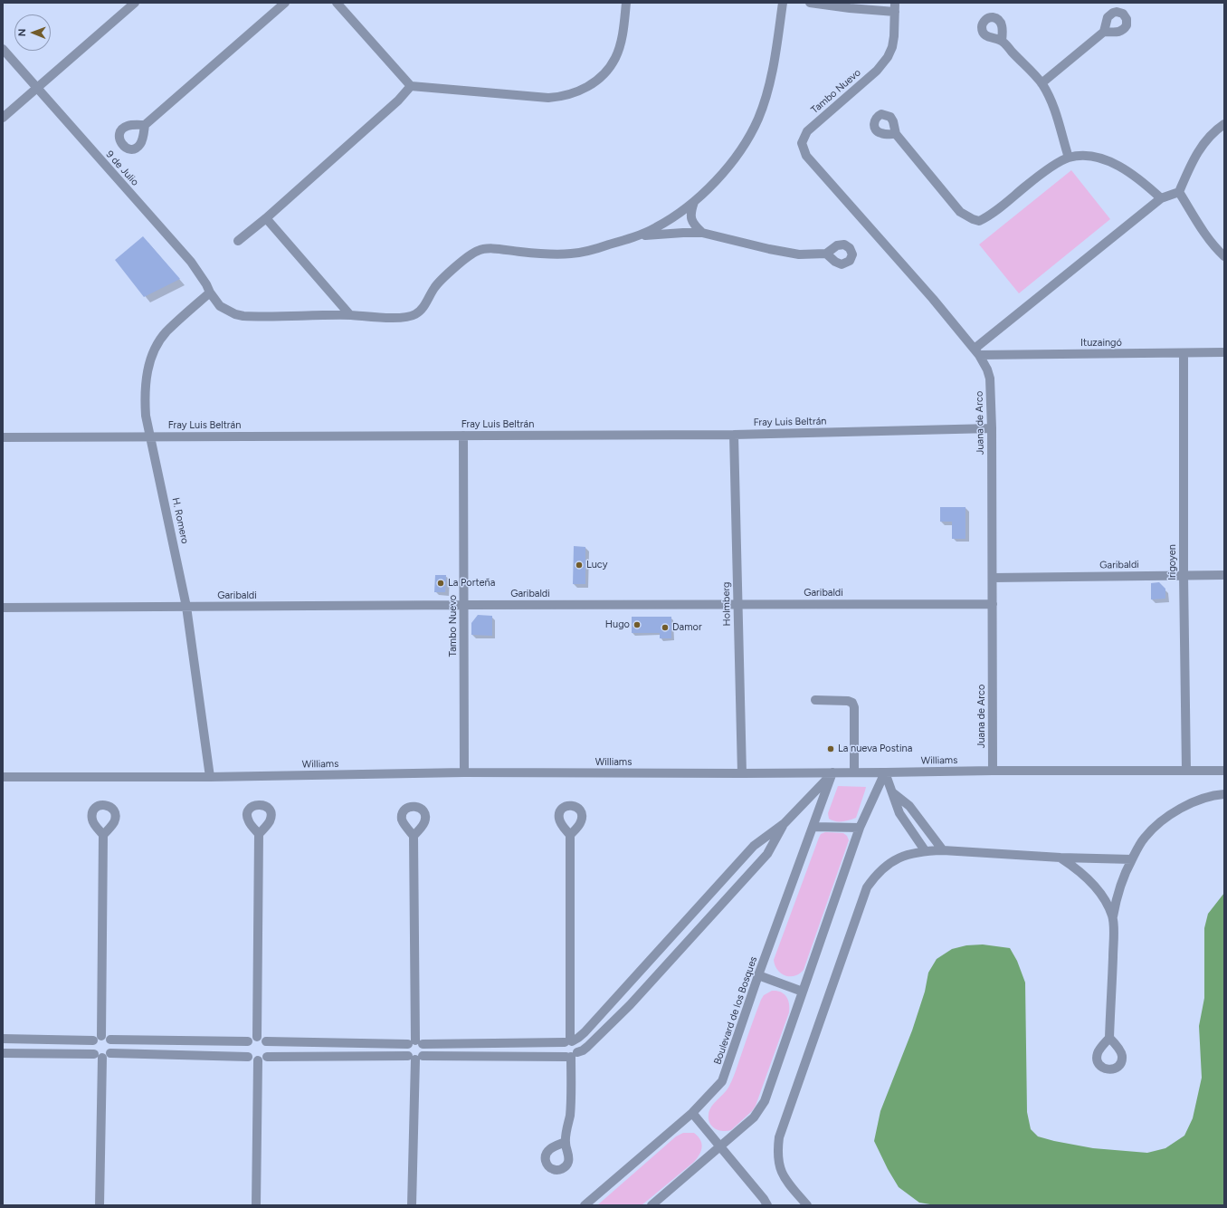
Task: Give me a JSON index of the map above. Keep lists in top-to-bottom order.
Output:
{
  "streets": {
    "street": [
      "Tambo Nuevo",
      "9 de Julio",
      "Ituzaingó",
      "Fray Luis Beltrán",
      "Juana de Arco",
      "H. Romero",
      "Irigoyen",
      "Garibaldi",
      "Holmberg",
      "Williams",
      "Boulevard de los Bosques"
    ]
  },
  "crossings": [
    ["Tambo Nuevo", "Fray Luis Beltrán"],
    ["Tambo Nuevo", "Juana de Arco"],
    ["Tambo Nuevo", "Garibaldi"],
    ["Tambo Nuevo", "Williams"],
    ["9 de Julio", "H. Romero"],
    ["Ituzaingó", "Juana de Arco"],
    ["Ituzaingó", "Irigoyen"],
    ["Fray Luis Beltrán", "Juana de Arco"],
    ["Fray Luis Beltrán", "H. Romero"],
    ["Fray Luis Beltrán", "Holmberg"],
    ["Juana de Arco", "Garibaldi"],
    ["Juana de Arco", "Williams"],
    ["H. Romero", "Garibaldi"],
    ["H. Romero", "Williams"],
    ["Irigoyen", "Garibaldi"],
    ["Irigoyen", "Williams"],
    ["Garibaldi", "Holmberg"],
    ["Holmberg", "Williams"],
    ["Williams", "Boulevard de los Bosques"]
  ],
  "places": [
    "Lucy",
    "La Porteña",
    "Hugo",
    "Damor",
    "La nueva Postina"
  ],
  "north": "left"
}
